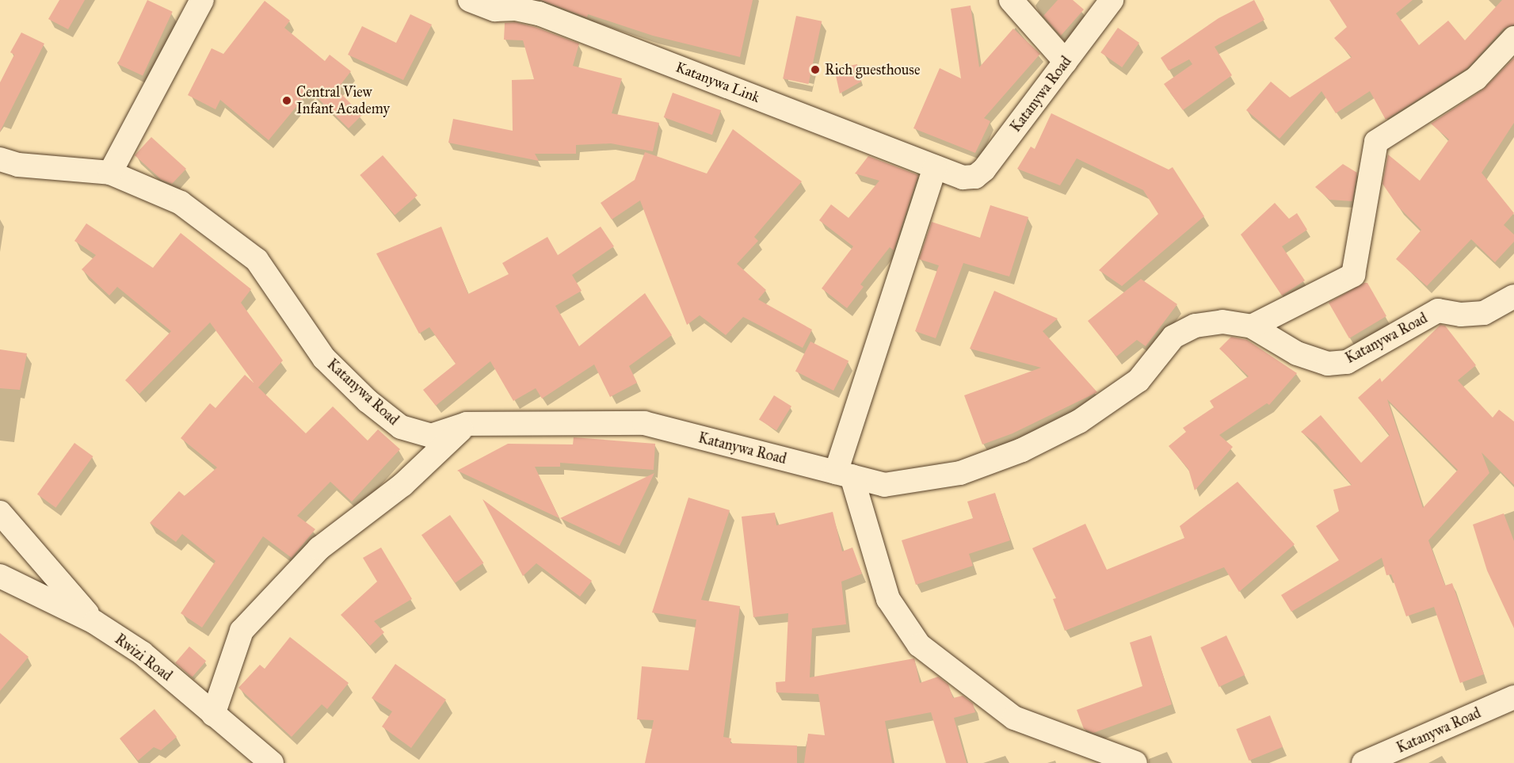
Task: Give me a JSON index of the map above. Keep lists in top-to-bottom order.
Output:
{
  "streets": {
    "street": ["Katanywa Link", "Katanywa Road", "Rwizi Road"]
  },
  "crossings": [
    ["Katanywa Link", "Katanywa Road"]
  ],
  "places": ["Rich guesthouse", "Central View Infant Academy"]
}
